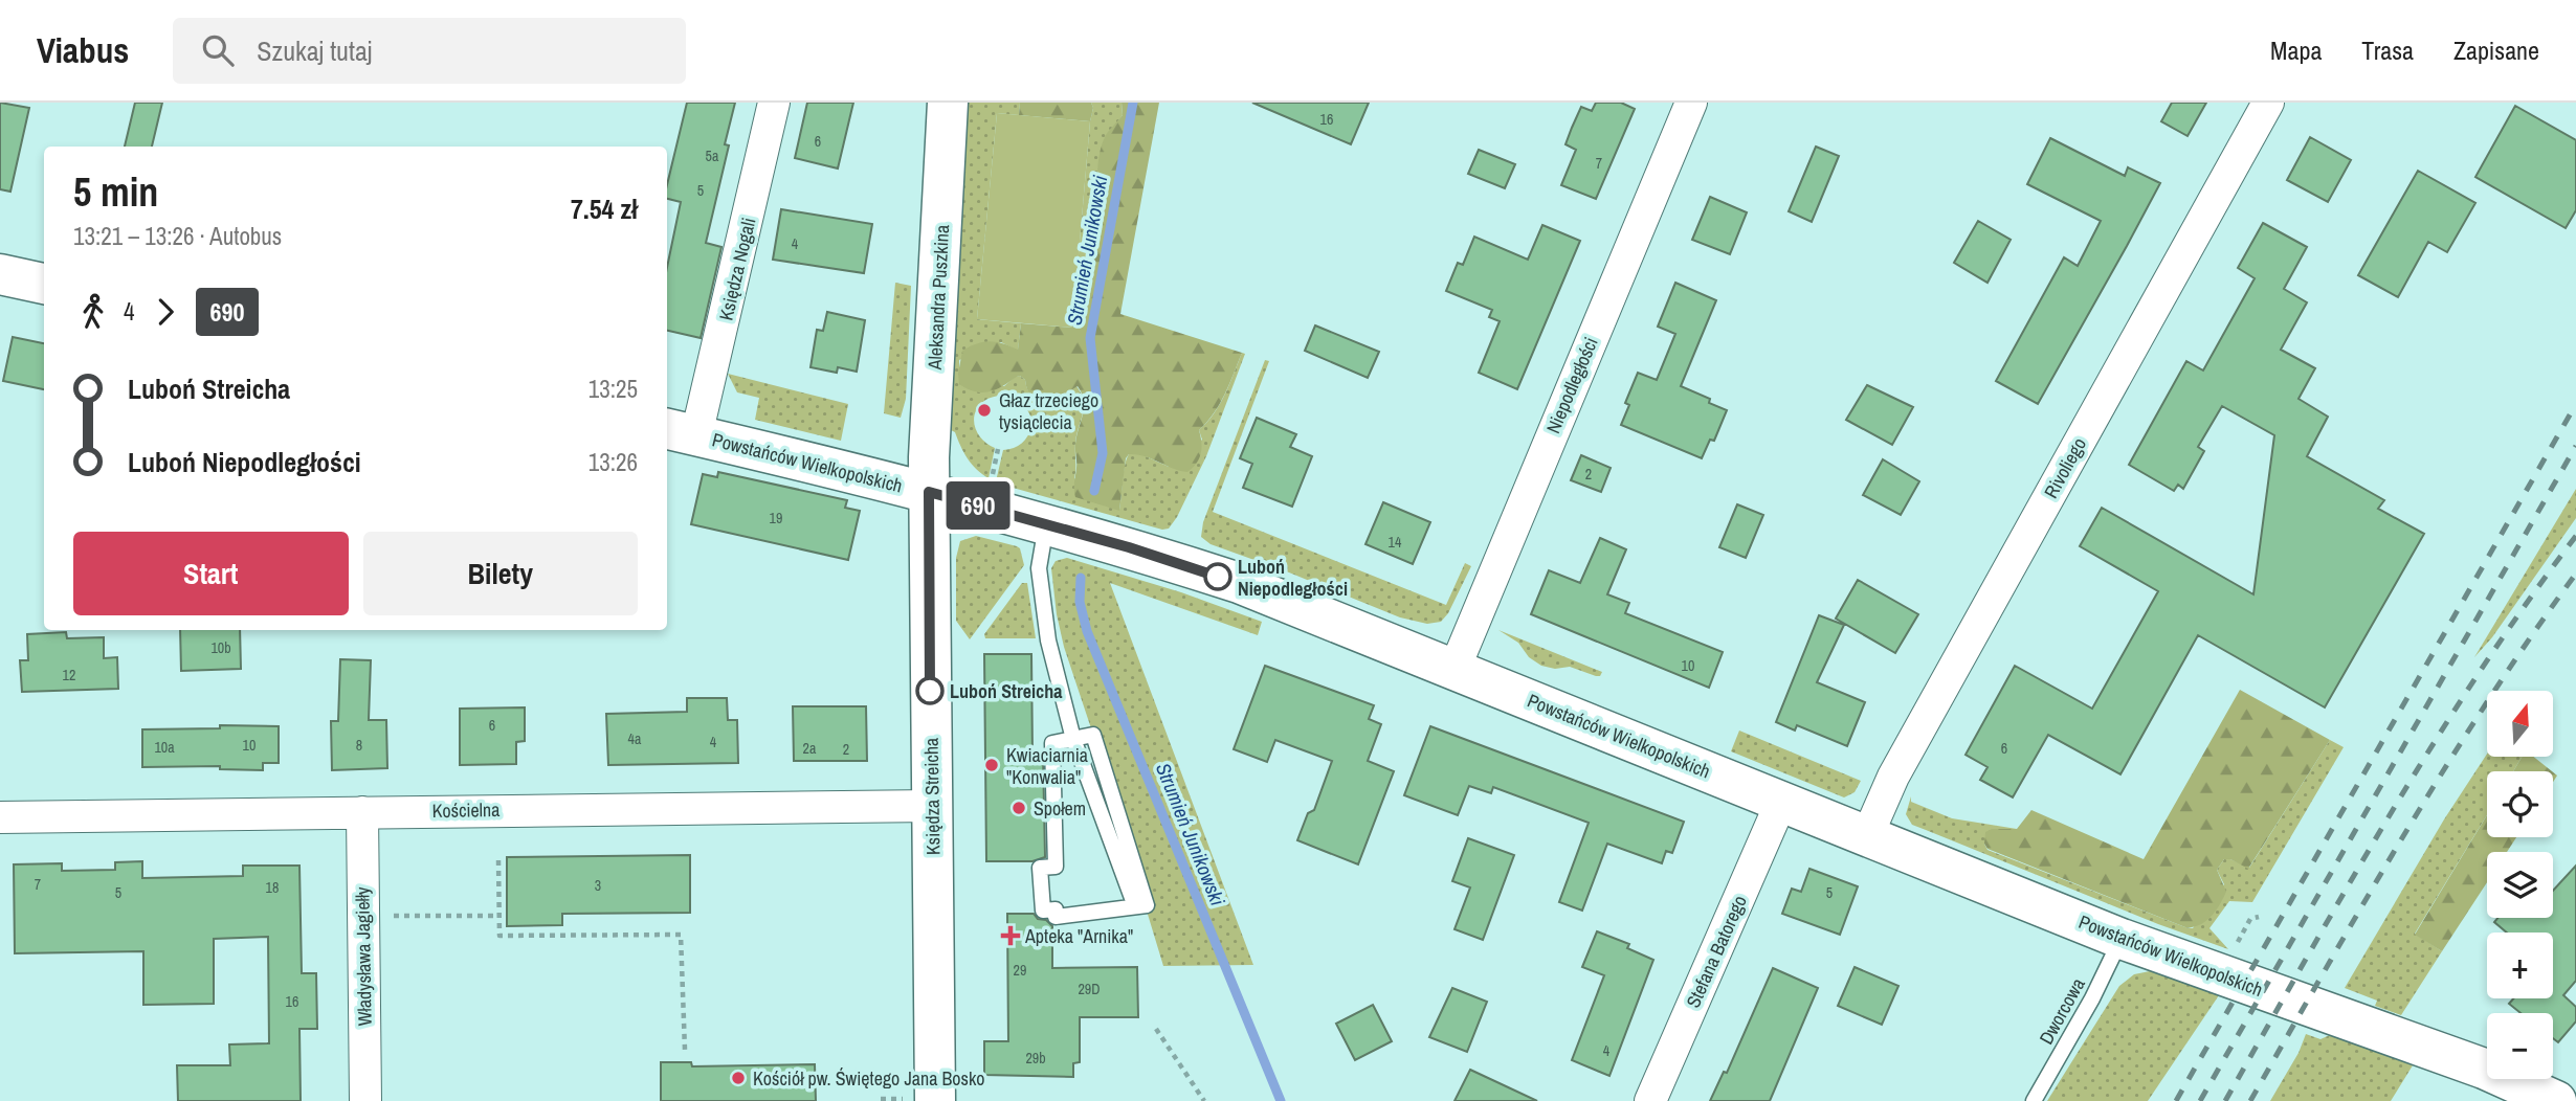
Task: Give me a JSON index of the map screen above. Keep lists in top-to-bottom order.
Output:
{
  "streets": {
    "street": [
      "Księdza Nogali",
      "Aleksandra Puszkina",
      "Niepodległości",
      "Powstańców Wielkopolskich",
      "Rivoliego",
      "Księdza Streicha",
      "Kościelna",
      "Stefana Batorego",
      "Władysława Jagiełły"
    ],
    "lane": ["Dworcowa"]
  },
  "crossings": [
    ["Księdza Nogali", "Powstańców Wielkopolskich"],
    ["Aleksandra Puszkina", "Powstańców Wielkopolskich"],
    ["Aleksandra Puszkina", "Księdza Streicha"],
    ["Niepodległości", "Powstańców Wielkopolskich"],
    ["Powstańców Wielkopolskich", "Rivoliego"],
    ["Powstańców Wielkopolskich", "Księdza Streicha"],
    ["Powstańców Wielkopolskich", "Stefana Batorego"],
    ["Powstańców Wielkopolskich", "Dworcowa"],
    ["Księdza Streicha", "Kościelna"],
    ["Kościelna", "Władysława Jagiełły"]
  ],
  "water": ["Strumień Junikowski"],
  "places": {
    "other": [
      "Głaz trzeciego tysiąclecia",
      "Luboń Niepodległości",
      "Luboń Streicha",
      "Kwiaciarnia \"Konwalia\"",
      "Społem",
      "Kościół pw. Świętego Jana Bosko"
    ],
    "health": ["Apteka \"Arnika\""]
  },
  "lines": ["bus line 690"],
  "house_numbers": [
    "16",
    "6",
    "5a",
    "7",
    "5",
    "4",
    "2",
    "19",
    "14",
    "10b",
    "10",
    "12",
    "6",
    "4a",
    "4",
    "10",
    "8",
    "10a",
    "2a",
    "6",
    "2",
    "7",
    "3",
    "18",
    "5",
    "5",
    "29",
    "29D",
    "16",
    "4",
    "29b"
  ],
  "north": "top",
  "page": {
    "header": "Viabus",
    "search": "Szukaj tutaj",
    "nav": ["Mapa", "Trasa", "Zapisane"],
    "on_map": "690",
    "heading": ["5 min", "13:21 – 13:26 · Autobus", "7.54 zł"],
    "legs": ["4", "690"],
    "list": [
      {
        "name": "Luboń Streicha",
        "value": "13:25"
      },
      {
        "name": "Luboń Niepodległości",
        "value": "13:26"
      }
    ],
    "buttons": ["Start", "Bilety"],
    "map_buttons": ["+", "−"]
  }
}
